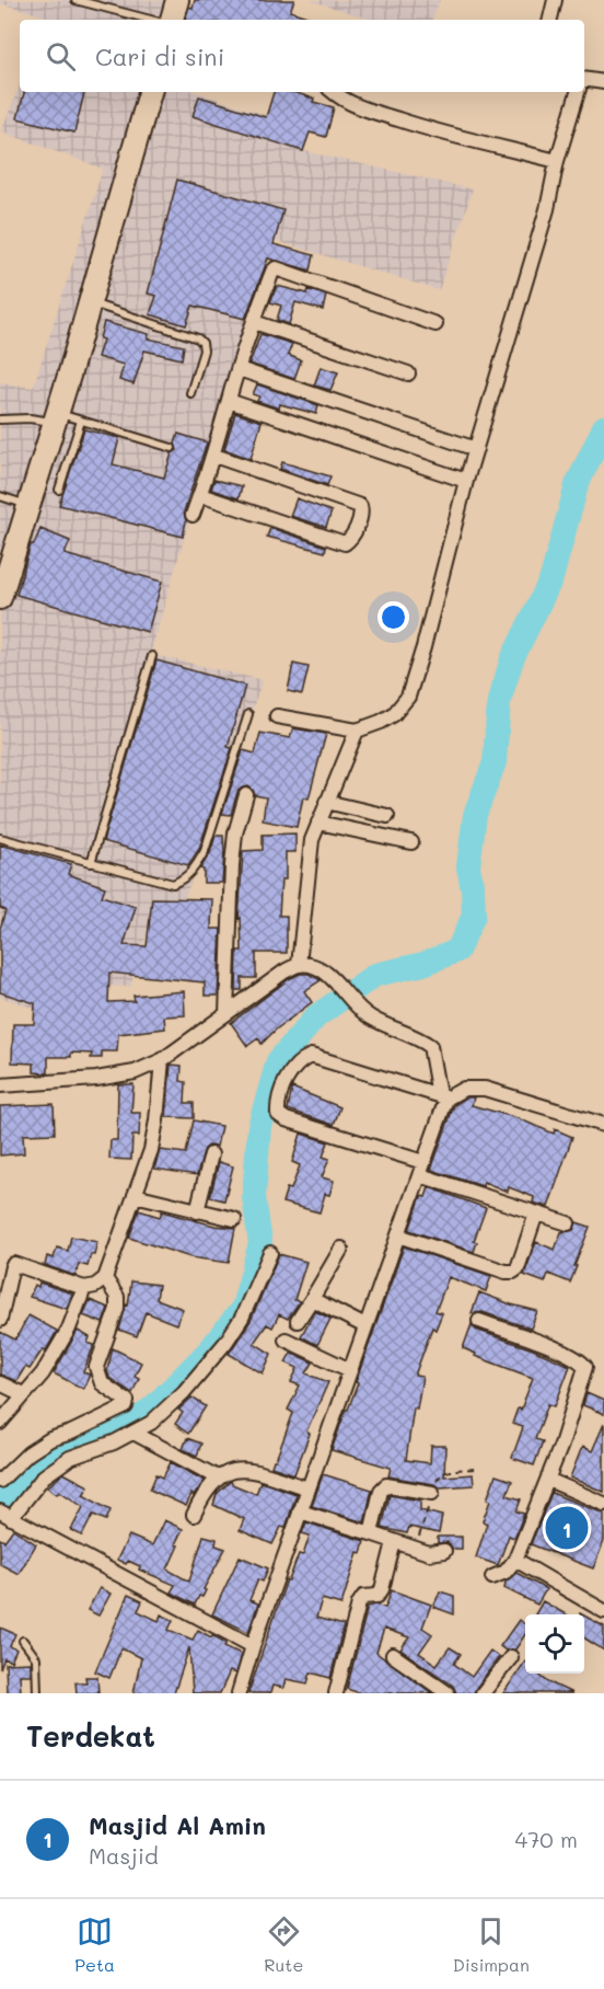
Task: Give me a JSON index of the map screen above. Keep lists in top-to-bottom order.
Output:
{
  "page": {
    "search": "Cari di sini",
    "pins": "1",
    "heading": "Terdekat",
    "list": [
      {
        "mark": "1",
        "name": "Masjid Al Amin",
        "note": "Masjid",
        "value": "470 m"
      }
    ],
    "nav": ["Peta", "Rute", "Disimpan"]
  }
}
